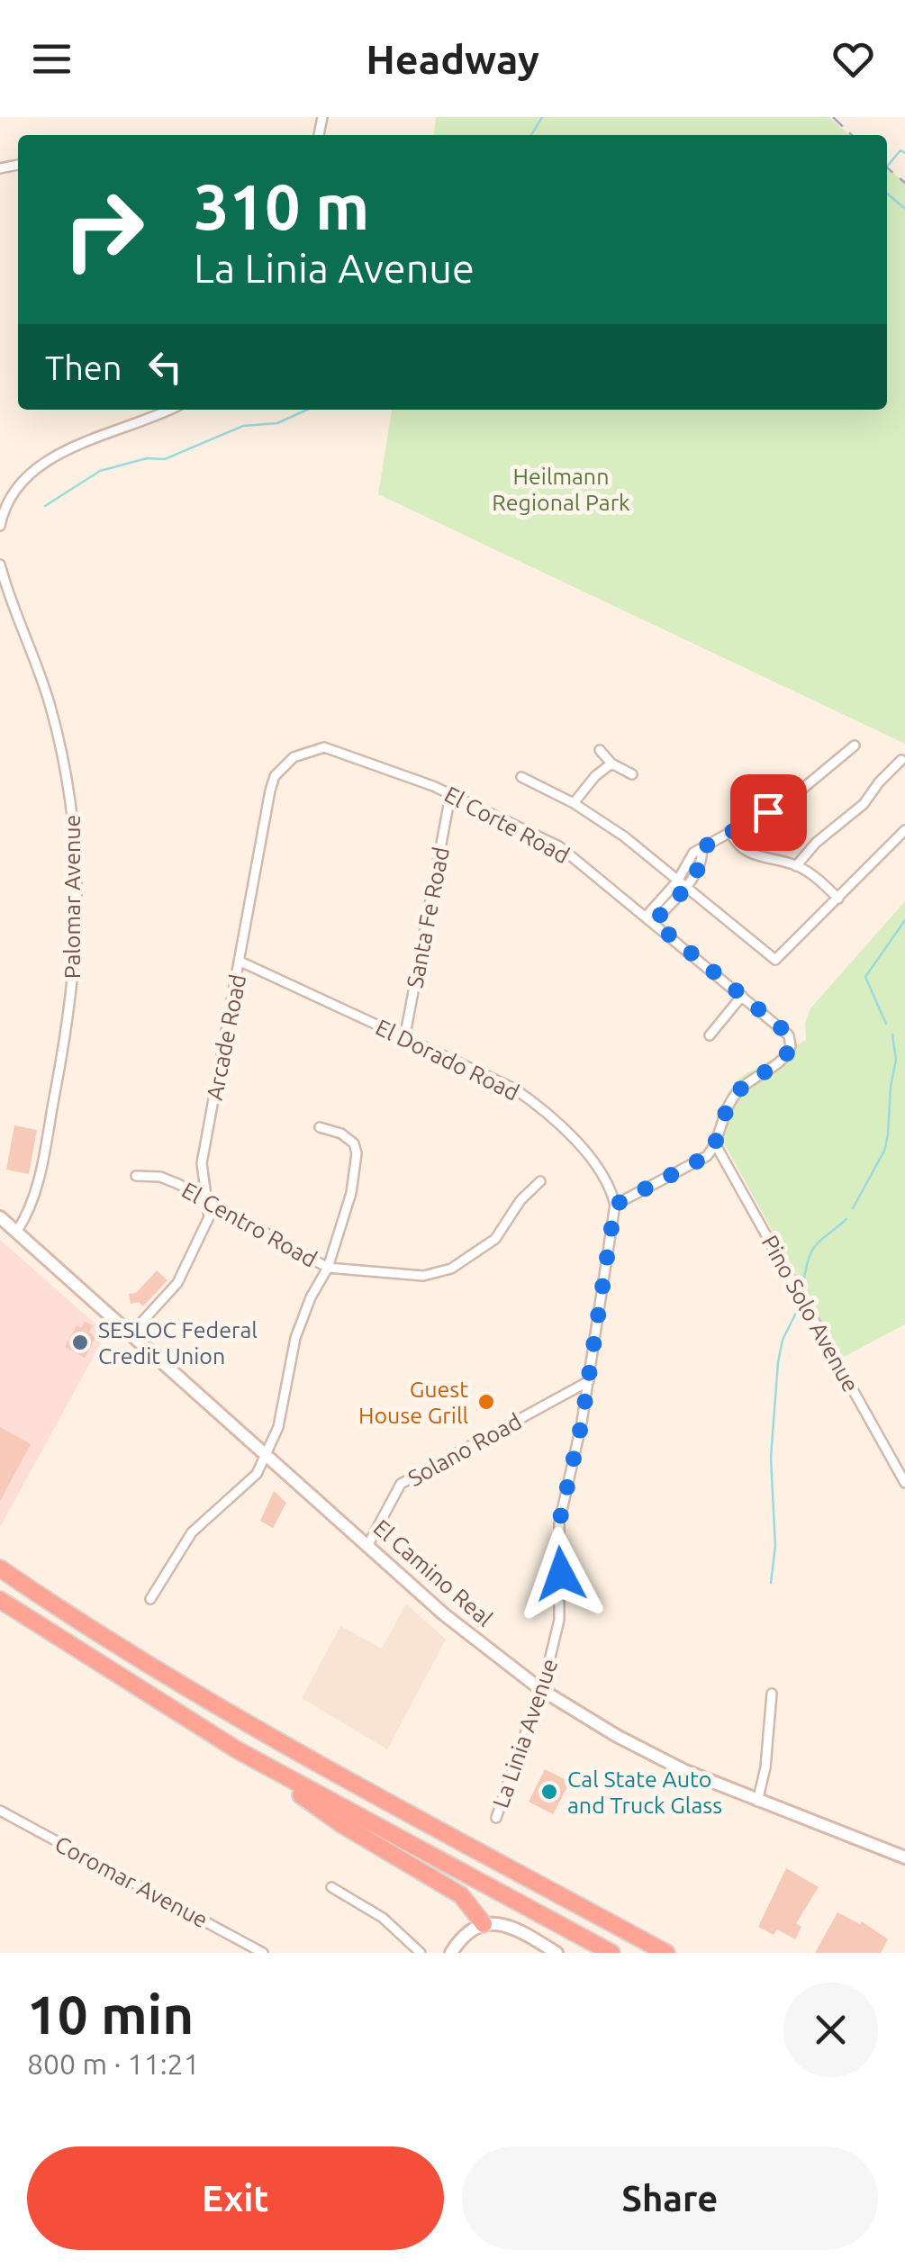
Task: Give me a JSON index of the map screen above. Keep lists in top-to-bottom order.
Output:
{
  "streets": {
    "main road": ["El Camino Real"],
    "street": [
      "El Corte Road",
      "Palomar Avenue",
      "Santa Fe Road",
      "Arcade Road",
      "El Dorado Road",
      "El Centro Road",
      "Pino Solo Avenue",
      "Solano Road",
      "La Linia Avenue",
      "Coromar Avenue"
    ]
  },
  "crossings": [
    ["El Corte Road", "Santa Fe Road"],
    ["El Corte Road", "Arcade Road"],
    ["El Corte Road", "Pino Solo Avenue"],
    ["Palomar Avenue", "El Camino Real"],
    ["Santa Fe Road", "El Dorado Road"],
    ["Arcade Road", "El Dorado Road"],
    ["Arcade Road", "El Centro Road"],
    ["Arcade Road", "El Camino Real"],
    ["El Dorado Road", "La Linia Avenue"],
    ["Solano Road", "El Camino Real"],
    ["Solano Road", "La Linia Avenue"],
    ["El Camino Real", "La Linia Avenue"]
  ],
  "parks": ["Heilmann Regional Park"],
  "places": ["SESLOC Federal Credit Union", "Guest House Grill", "Cal State Auto and Truck Glass"],
  "page": {
    "header": "Headway",
    "turn": ["310 m", "La Linia Avenue"],
    "then": "Then",
    "heading": ["10 min", "800 m · 11:21"],
    "buttons": ["Exit", "Share"]
  }
}
